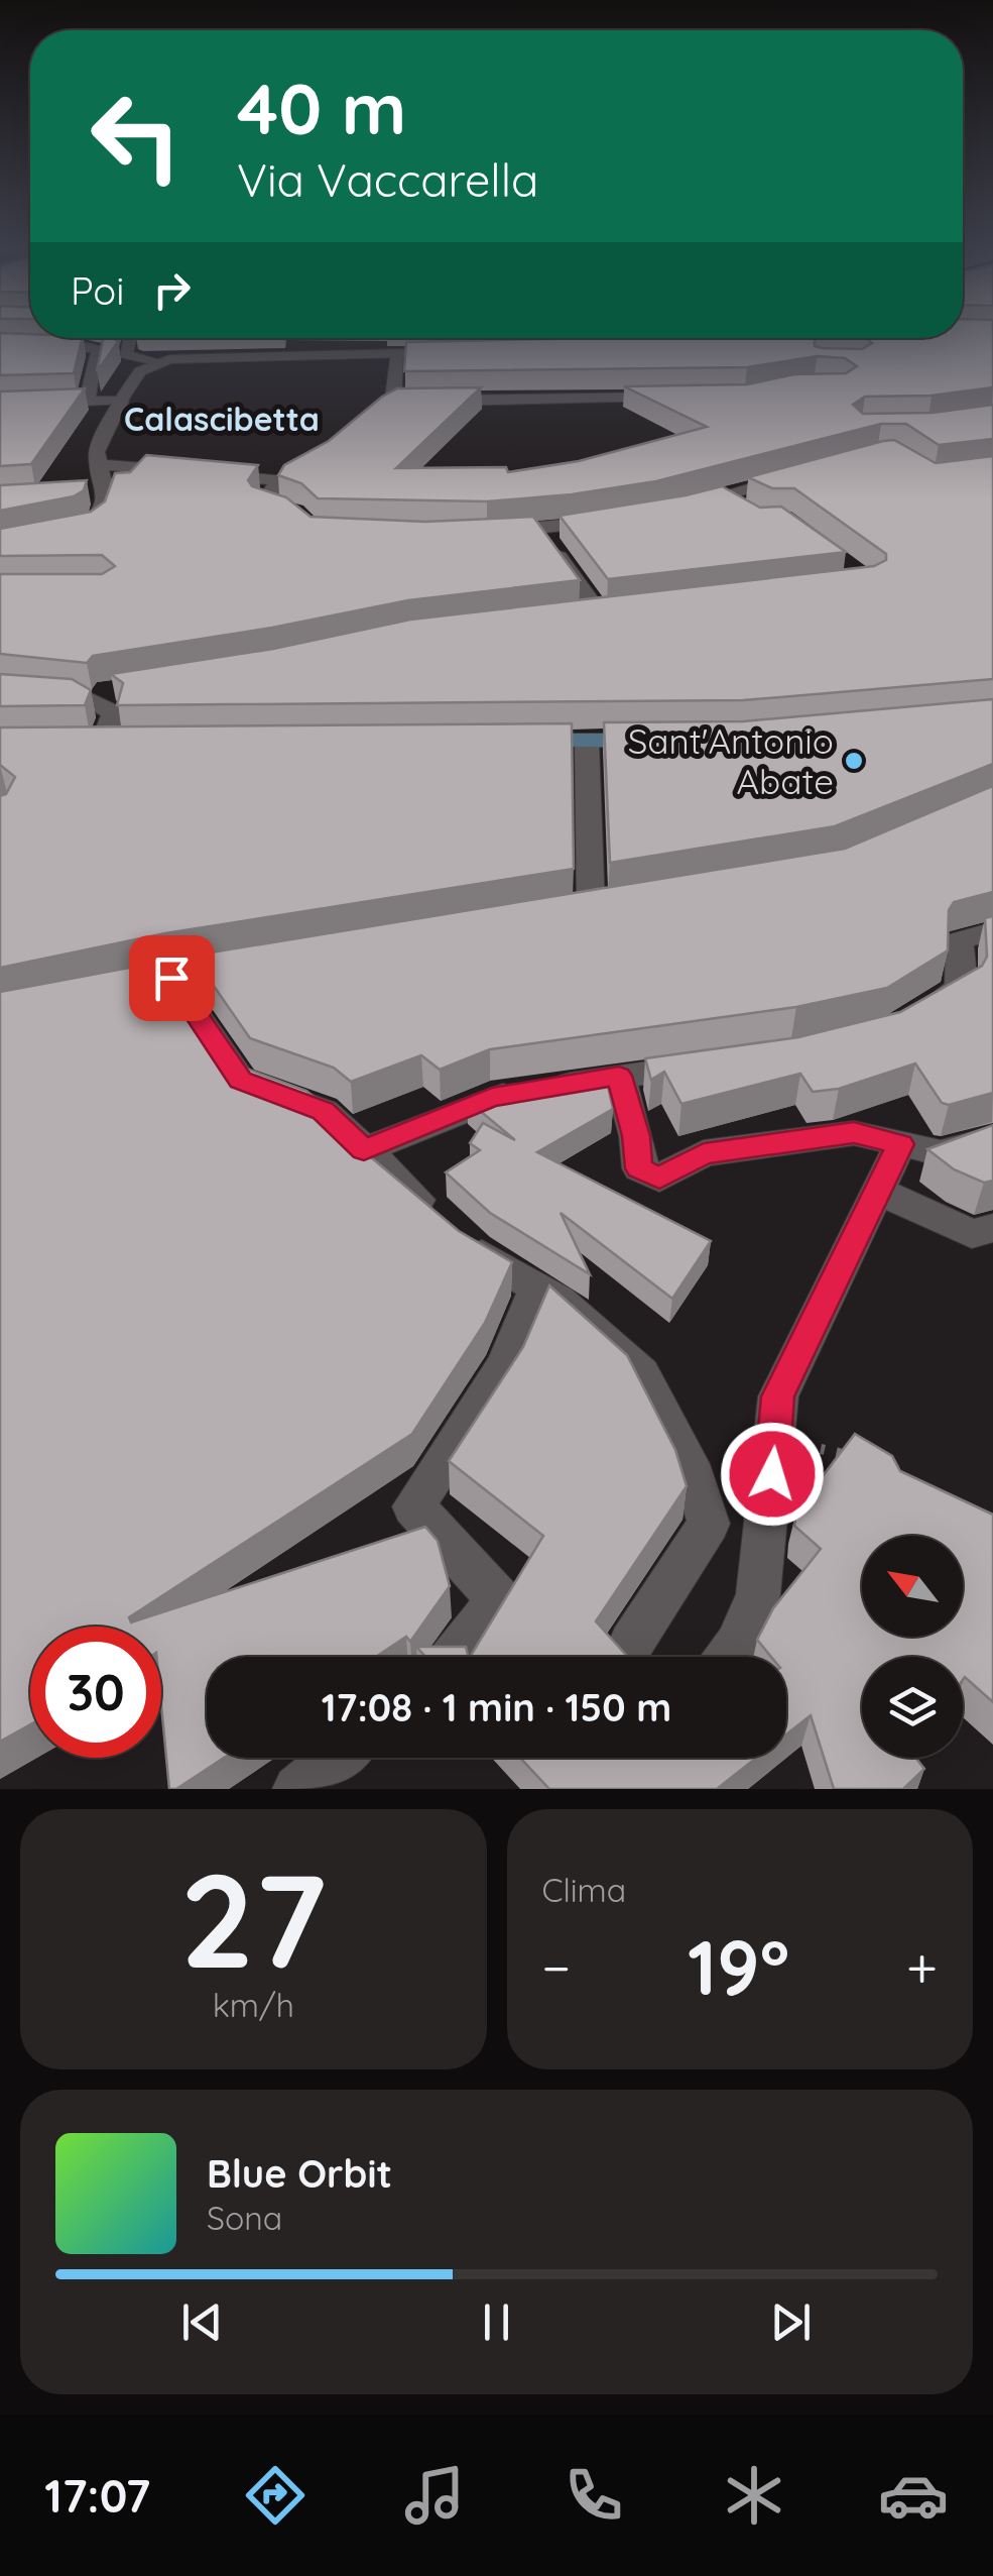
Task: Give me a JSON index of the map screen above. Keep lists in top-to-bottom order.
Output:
{
  "districts": ["Calascibetta"],
  "places": ["Sant'Antonio Abate"],
  "north": "top left",
  "page": {
    "turn": ["40 m", "Via Vaccarella"],
    "then": "Poi",
    "limit": "30",
    "trip": "17:08 · 1 min · 150 m",
    "tile": [
      ["27", "km/h"],
      "Clima"
    ],
    "heat": ["−", "19°", "+"],
    "song": ["Blue Orbit", "Sona"],
    "tabs": "17:07"
  }
}
